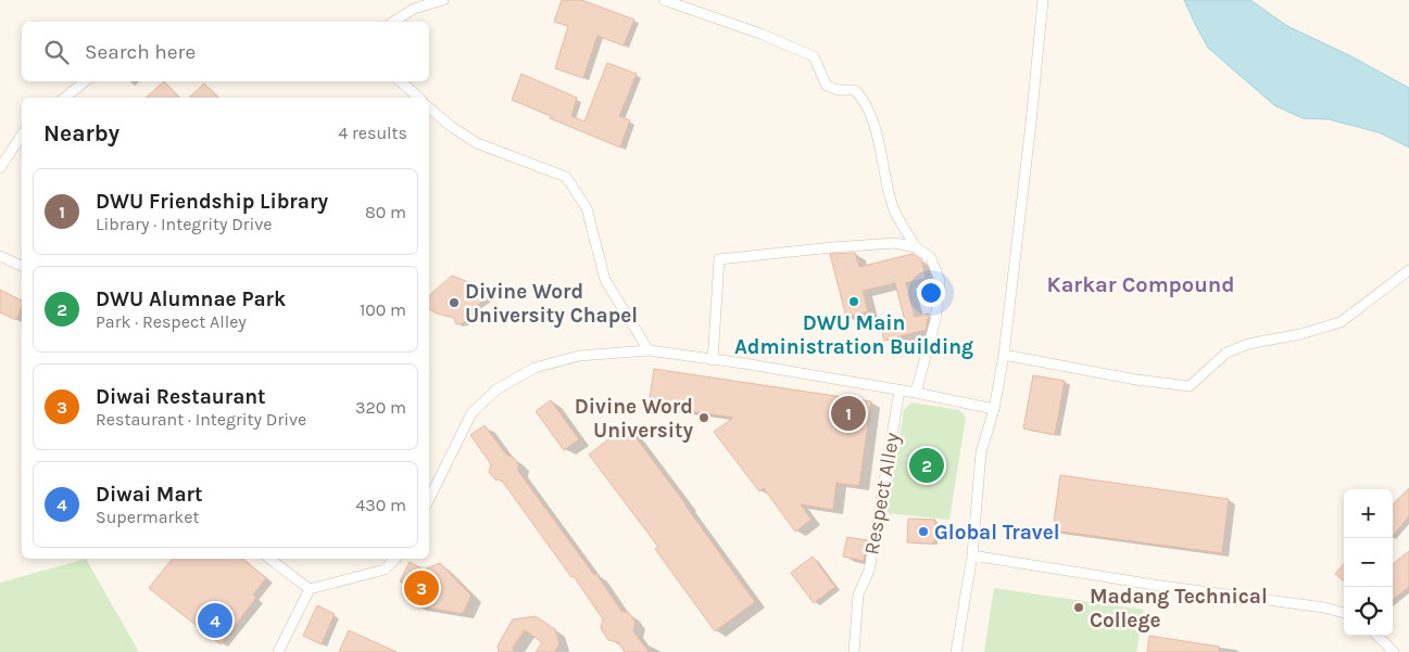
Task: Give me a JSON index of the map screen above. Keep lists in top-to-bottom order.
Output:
{
  "streets": {
    "street": ["Respect Alley"]
  },
  "districts": ["Karkar Compound"],
  "places": [
    "DWU Main Administration Building",
    "Divine Word University Chapel",
    "Divine Word University",
    "Global Travel",
    "Madang Technical College"
  ],
  "page": {
    "search": "Search here",
    "heading": ["Nearby", "4 results"],
    "list": [
      {
        "mark": "1",
        "name": "DWU Friendship Library",
        "note": "Library · Integrity Drive",
        "value": "80 m"
      },
      {
        "mark": "2",
        "name": "DWU Alumnae Park",
        "note": "Park · Respect Alley",
        "value": "100 m"
      },
      {
        "mark": "3",
        "name": "Diwai Restaurant",
        "note": "Restaurant · Integrity Drive",
        "value": "320 m"
      },
      {
        "mark": "4",
        "name": "Diwai Mart",
        "note": "Supermarket",
        "value": "430 m"
      }
    ],
    "pins": [
      "1",
      "2",
      "3",
      "4"
    ],
    "map_buttons": ["+", "−"]
  }
}
